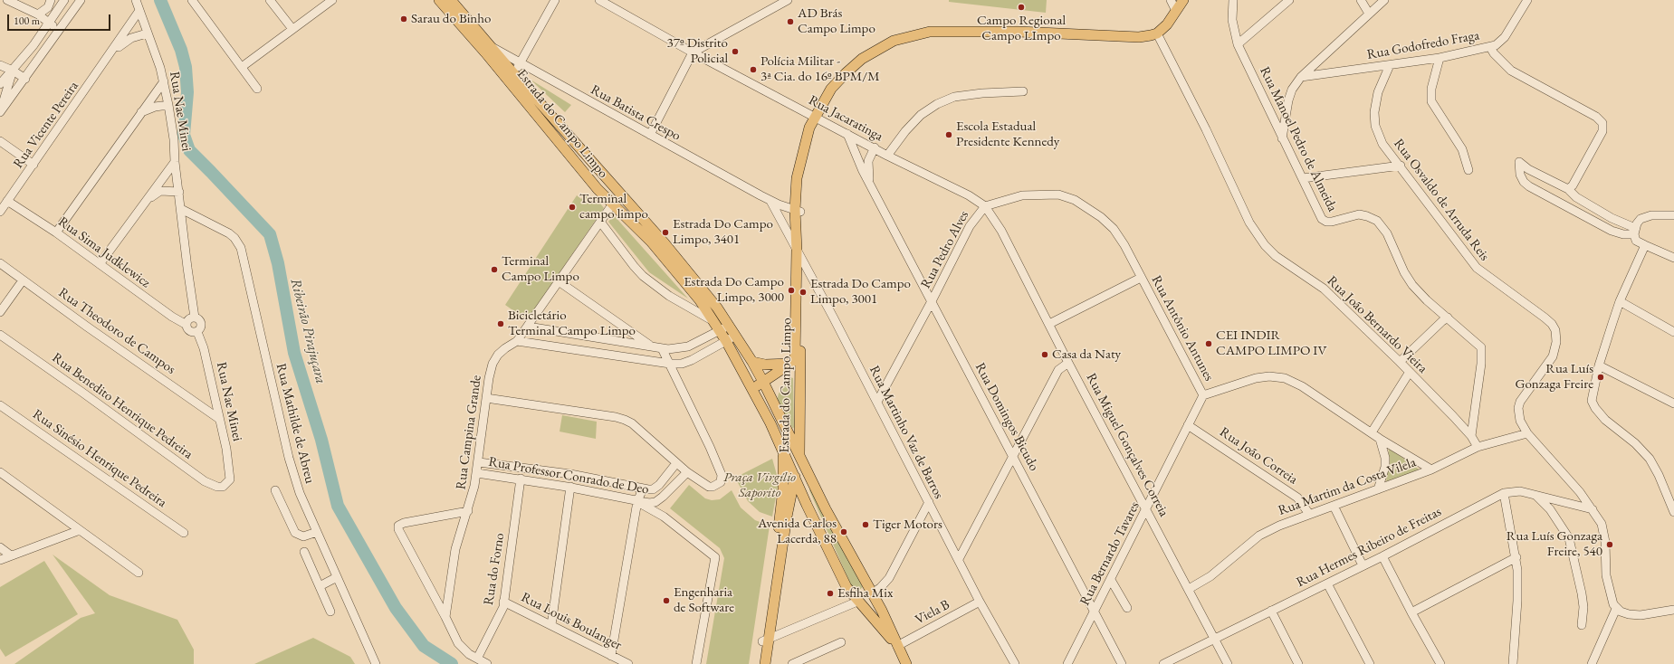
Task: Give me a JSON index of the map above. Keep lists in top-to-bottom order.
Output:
{
  "streets": {
    "main road": ["Estrada do Campo Limpo"],
    "street": [
      "Rua Godofredo Fraga",
      "Rua Nae Minei",
      "Rua Batista Crespo",
      "Rua Jacaratinga",
      "Rua Vicente Pereira",
      "Rua Manoel Pedro de Almeida",
      "Rua Osvaldo de Arruda Reis",
      "Rua Pedro Alves",
      "Rua Sima Judklewicz",
      "Rua João Bernardo Vieira",
      "Rua Antônio Antunes",
      "Rua Theodoro de Campos",
      "Rua Benedito Henrique Pedreira",
      "Rua Domingos Bicudo",
      "Rua Mathilde de Abreu",
      "Rua Campina Grande",
      "Rua Martinho Vaz de Barros",
      "Rua Miguel Gonçalves Correia",
      "Rua João Correia",
      "Rua Sinésio Henrique Pedreira",
      "Rua Professor Conrado de Deo",
      "Rua Martim da Costa Vilela",
      "Rua Hermes Ribeiro de Freitas",
      "Rua Bernardo Tavares",
      "Rua do Forno",
      "Viela B",
      "Rua Louis Boulanger"
    ]
  },
  "crossings": [
    ["Rua Godofredo Fraga", "Rua Osvaldo de Arruda Reis"],
    ["Rua Nae Minei", "Rua Vicente Pereira"],
    ["Rua Nae Minei", "Rua Sima Judklewicz"],
    ["Rua Nae Minei", "Rua Theodoro de Campos"],
    ["Rua Nae Minei", "Rua Benedito Henrique Pedreira"],
    ["Rua Nae Minei", "Rua Mathilde de Abreu"],
    ["Rua Batista Crespo", "Estrada do Campo Limpo"],
    ["Rua Jacaratinga", "Estrada do Campo Limpo"],
    ["Rua Jacaratinga", "Rua Pedro Alves"],
    ["Rua Jacaratinga", "Rua Antônio Antunes"],
    ["Rua Jacaratinga", "Rua Domingos Bicudo"],
    ["Rua Jacaratinga", "Rua Miguel Gonçalves Correia"],
    ["Estrada do Campo Limpo", "Rua João Bernardo Vieira"],
    ["Estrada do Campo Limpo", "Rua Campina Grande"],
    ["Estrada do Campo Limpo", "Rua Martinho Vaz de Barros"],
    ["Estrada do Campo Limpo", "Viela B"],
    ["Rua Vicente Pereira", "Rua Sima Judklewicz"],
    ["Rua Manoel Pedro de Almeida", "Rua João Bernardo Vieira"],
    ["Rua Osvaldo de Arruda Reis", "Rua Martim da Costa Vilela"],
    ["Rua Pedro Alves", "Rua Antônio Antunes"],
    ["Rua Pedro Alves", "Rua Domingos Bicudo"],
    ["Rua Pedro Alves", "Rua Martinho Vaz de Barros"],
    ["Rua Pedro Alves", "Rua Miguel Gonçalves Correia"],
    ["Rua João Bernardo Vieira", "Rua Martim da Costa Vilela"],
    ["Rua Antônio Antunes", "Rua Miguel Gonçalves Correia"],
    ["Rua Antônio Antunes", "Rua Martim da Costa Vilela"],
    ["Rua Antônio Antunes", "Rua Bernardo Tavares"],
    ["Rua Domingos Bicudo", "Rua Bernardo Tavares"],
    ["Rua Campina Grande", "Rua Professor Conrado de Deo"],
    ["Rua Martinho Vaz de Barros", "Viela B"],
    ["Rua Miguel Gonçalves Correia", "Rua Martim da Costa Vilela"],
    ["Rua Miguel Gonçalves Correia", "Rua Hermes Ribeiro de Freitas"],
    ["Rua Miguel Gonçalves Correia", "Rua Bernardo Tavares"],
    ["Rua João Correia", "Rua Martim da Costa Vilela"],
    ["Rua João Correia", "Rua Bernardo Tavares"],
    ["Rua Professor Conrado de Deo", "Rua do Forno"],
    ["Rua do Forno", "Rua Louis Boulanger"]
  ],
  "water": ["Ribeirão Pirajuçara"],
  "parks": ["Praça Virgílio Saporito"],
  "places": [
    "Campo Regional Campo LImpo",
    "Sarau do Binho",
    "AD Brás Campo Limpo",
    "37º Distrito Policial",
    "Polícia Militar - 3ª Cia. do 16º BPM/M",
    "Escola Estadual Presidente Kennedy",
    "Terminal campo limpo",
    "Estrada Do Campo Limpo, 3401",
    "Terminal Campo Limpo",
    "Estrada Do Campo Limpo, 3000",
    "Estrada Do Campo Limpo, 3001",
    "Bicicletário Terminal Campo Limpo",
    "CEI INDIR CAMPO LIMPO IV",
    "Casa da Naty",
    "Rua Luís Gonzaga Freire",
    "Tiger Motors",
    "Avenida Carlos Lacerda, 88",
    "Rua Luís Gonzaga Freire, 540",
    "Esfiha Mix",
    "Engenharia de Software"
  ],
  "scale_bar": "100 m"
}
